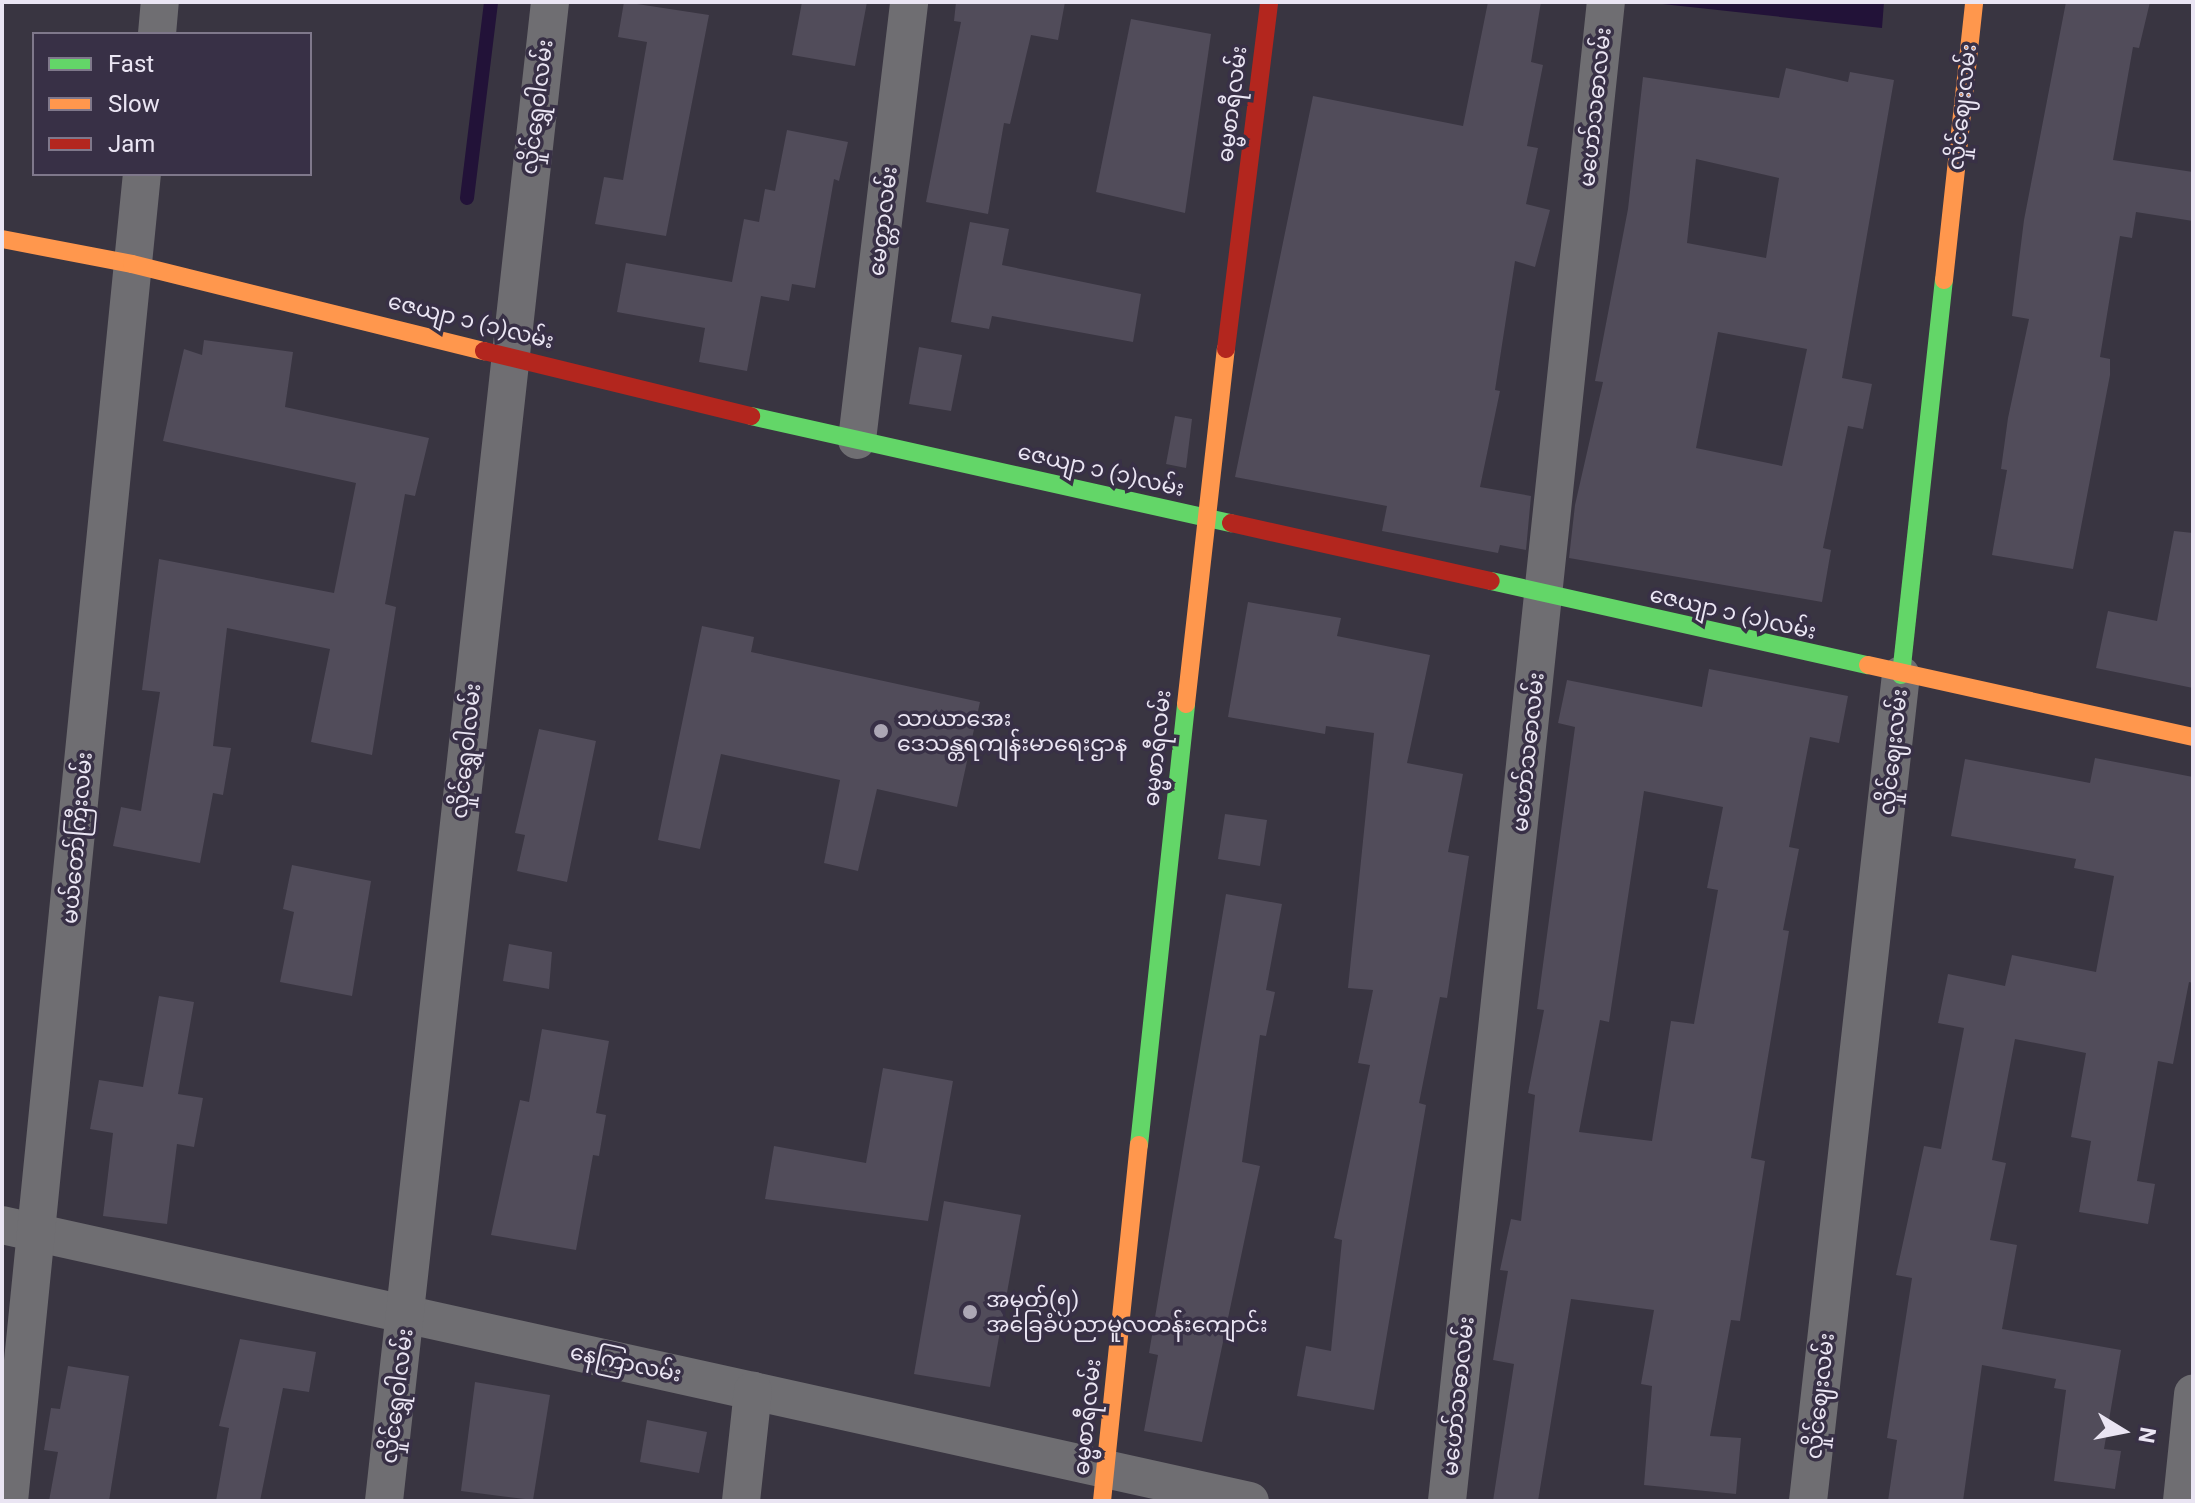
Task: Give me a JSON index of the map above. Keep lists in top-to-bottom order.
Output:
{
  "streets": {
    "street": [
      "ဓမ္မစာရီလမ်း",
      "လှိုင်ရွှေဝါလမ်း",
      "မဟော်သဓာလမ်း",
      "လှိုင်ဈေးလမ်း",
      "မေတ္တာလမ်း",
      "ဇေယျာ ၁ (၁)လမ်း",
      "မယ်တော်ကြီးလမ်း",
      "နေကြာလမ်း"
    ]
  },
  "crossings": [
    ["ဓမ္မစာရီလမ်း", "ဇေယျာ ၁ (၁)လမ်း"],
    ["ဓမ္မစာရီလမ်း", "နေကြာလမ်း"],
    ["လှိုင်ရွှေဝါလမ်း", "ဇေယျာ ၁ (၁)လမ်း"],
    ["လှိုင်ရွှေဝါလမ်း", "နေကြာလမ်း"],
    ["မဟော်သဓာလမ်း", "ဇေယျာ ၁ (၁)လမ်း"],
    ["လှိုင်ဈေးလမ်း", "ဇေယျာ ၁ (၁)လမ်း"],
    ["မေတ္တာလမ်း", "ဇေယျာ ၁ (၁)လမ်း"],
    ["ဇေယျာ ၁ (၁)လမ်း", "မယ်တော်ကြီးလမ်း"],
    ["မယ်တော်ကြီးလမ်း", "နေကြာလမ်း"]
  ],
  "places": ["သာယာအေး ဒေသန္တရကျန်းမာရေးဌာန", "အမှတ်(၅) အခြေခံပညာမူလတန်းကျောင်း"],
  "legend": ["Fast", "Slow", "Jam"],
  "north": "right"
}
